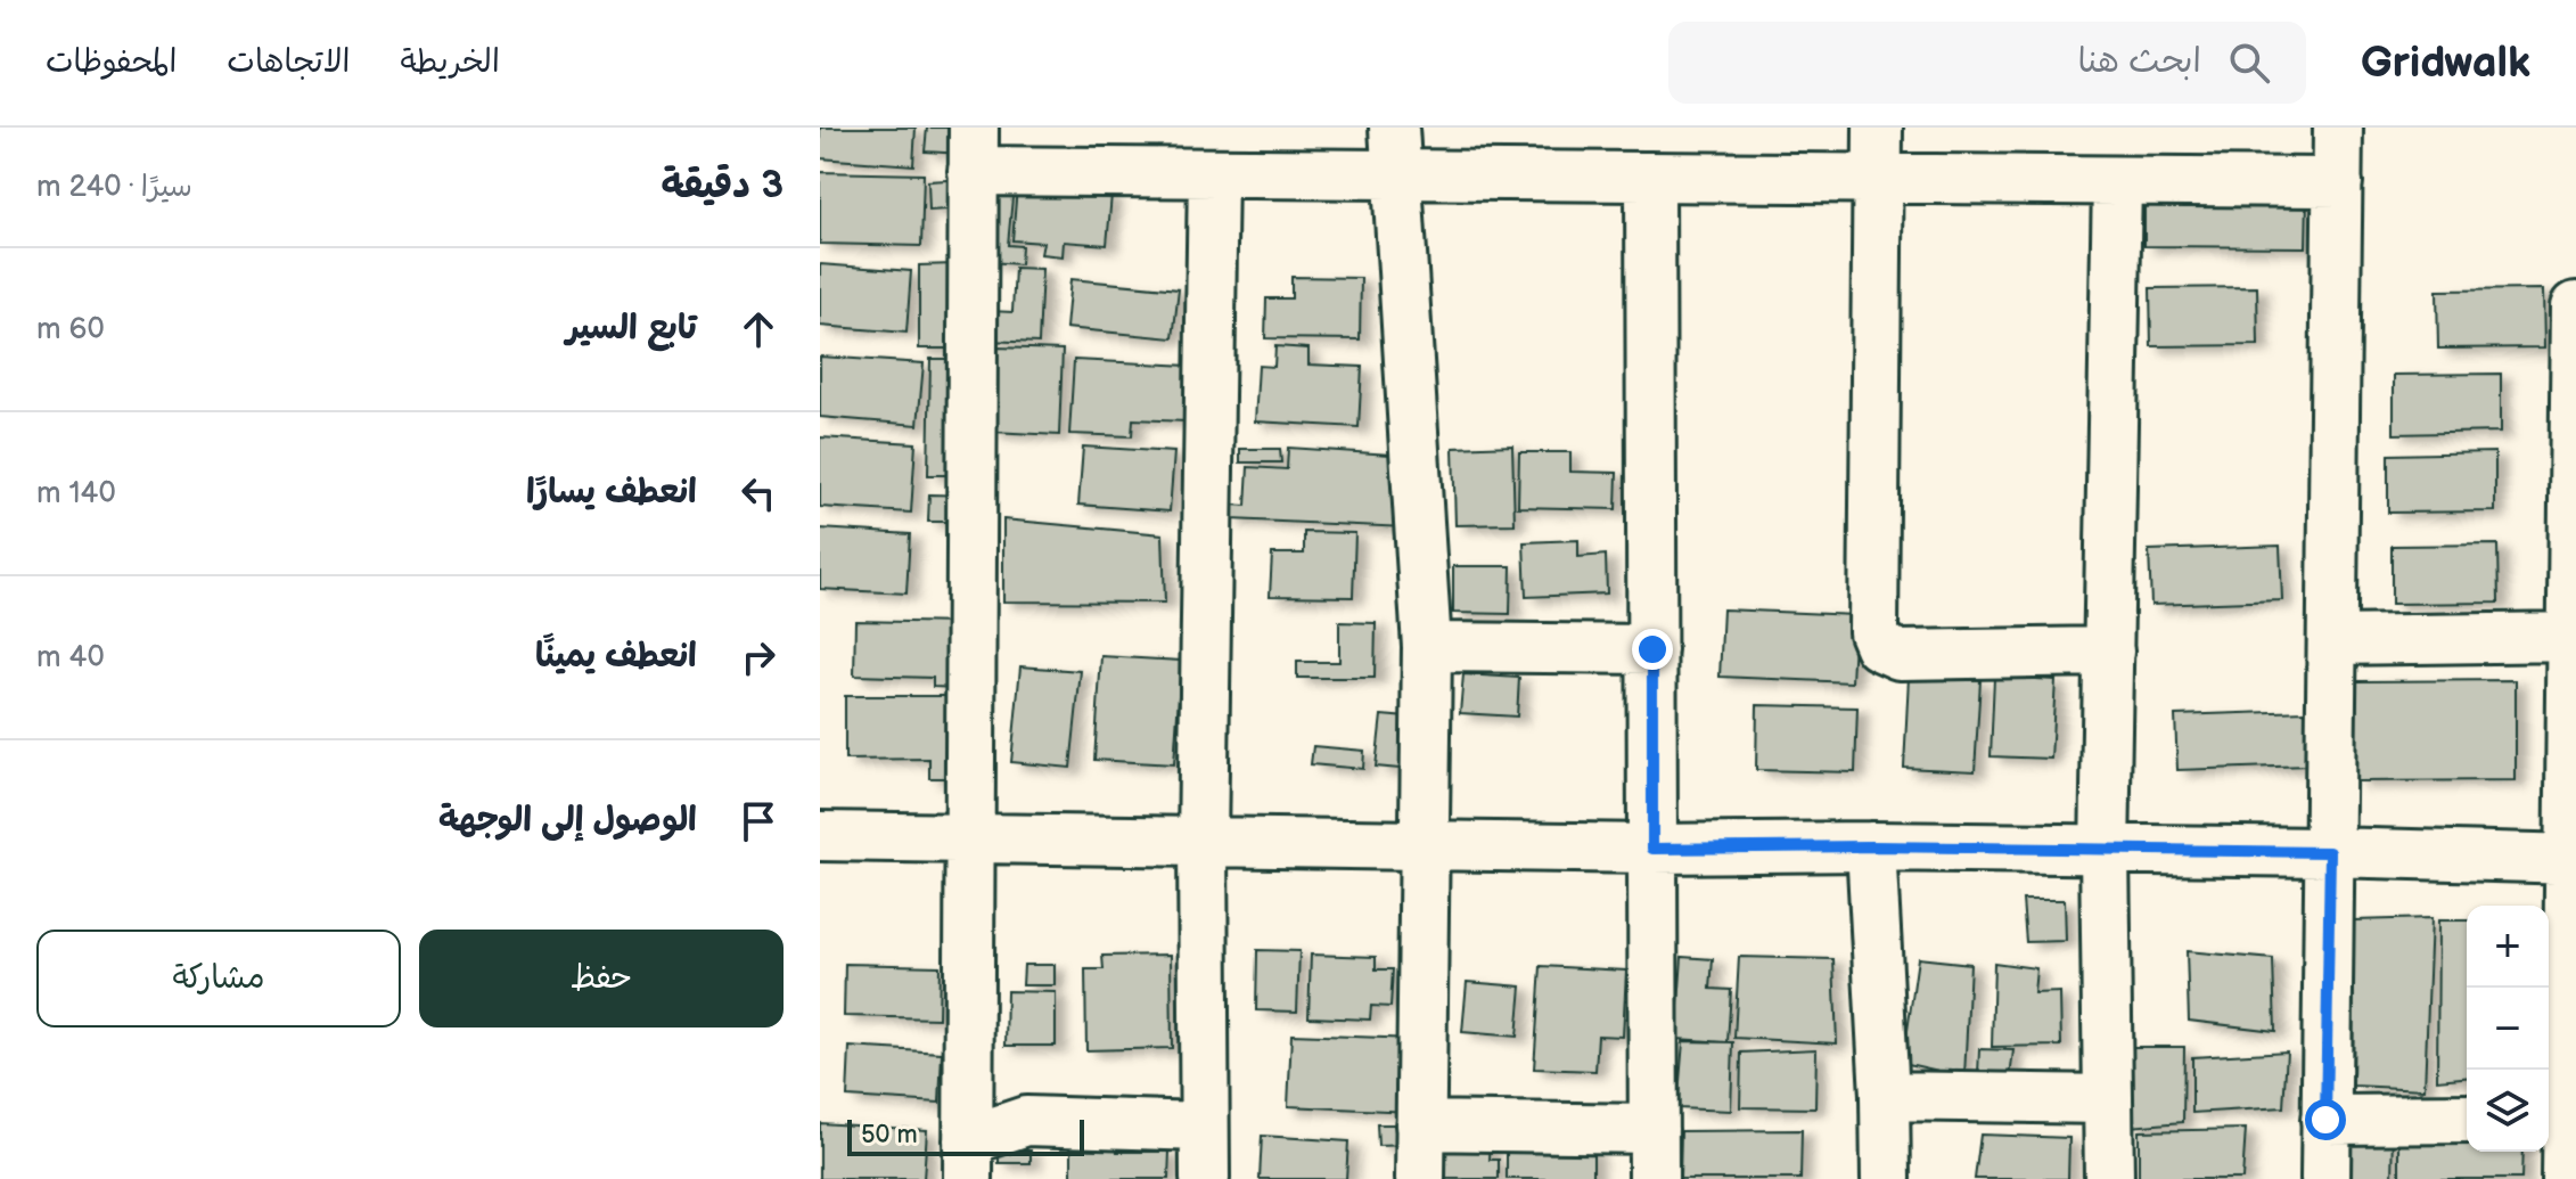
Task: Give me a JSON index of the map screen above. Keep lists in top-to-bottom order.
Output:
{
  "scale_bar": "50 m",
  "page": {
    "header": "Gridwalk",
    "search": "ابحث هنا",
    "nav": ["الخريطة", "الاتجاهات", "المحفوظات"],
    "heading": ["3 دقيقة", "سيرًا · 240 m"],
    "list": [
      ["تابع السير", "60 m"],
      ["انعطف يسارًا", "140 m"],
      ["انعطف يمينًا", "40 m"],
      "الوصول إلى الوجهة"
    ],
    "buttons": ["حفظ", "مشاركة"],
    "map_buttons": ["+", "−"],
    "scale": "50 m"
  }
}
